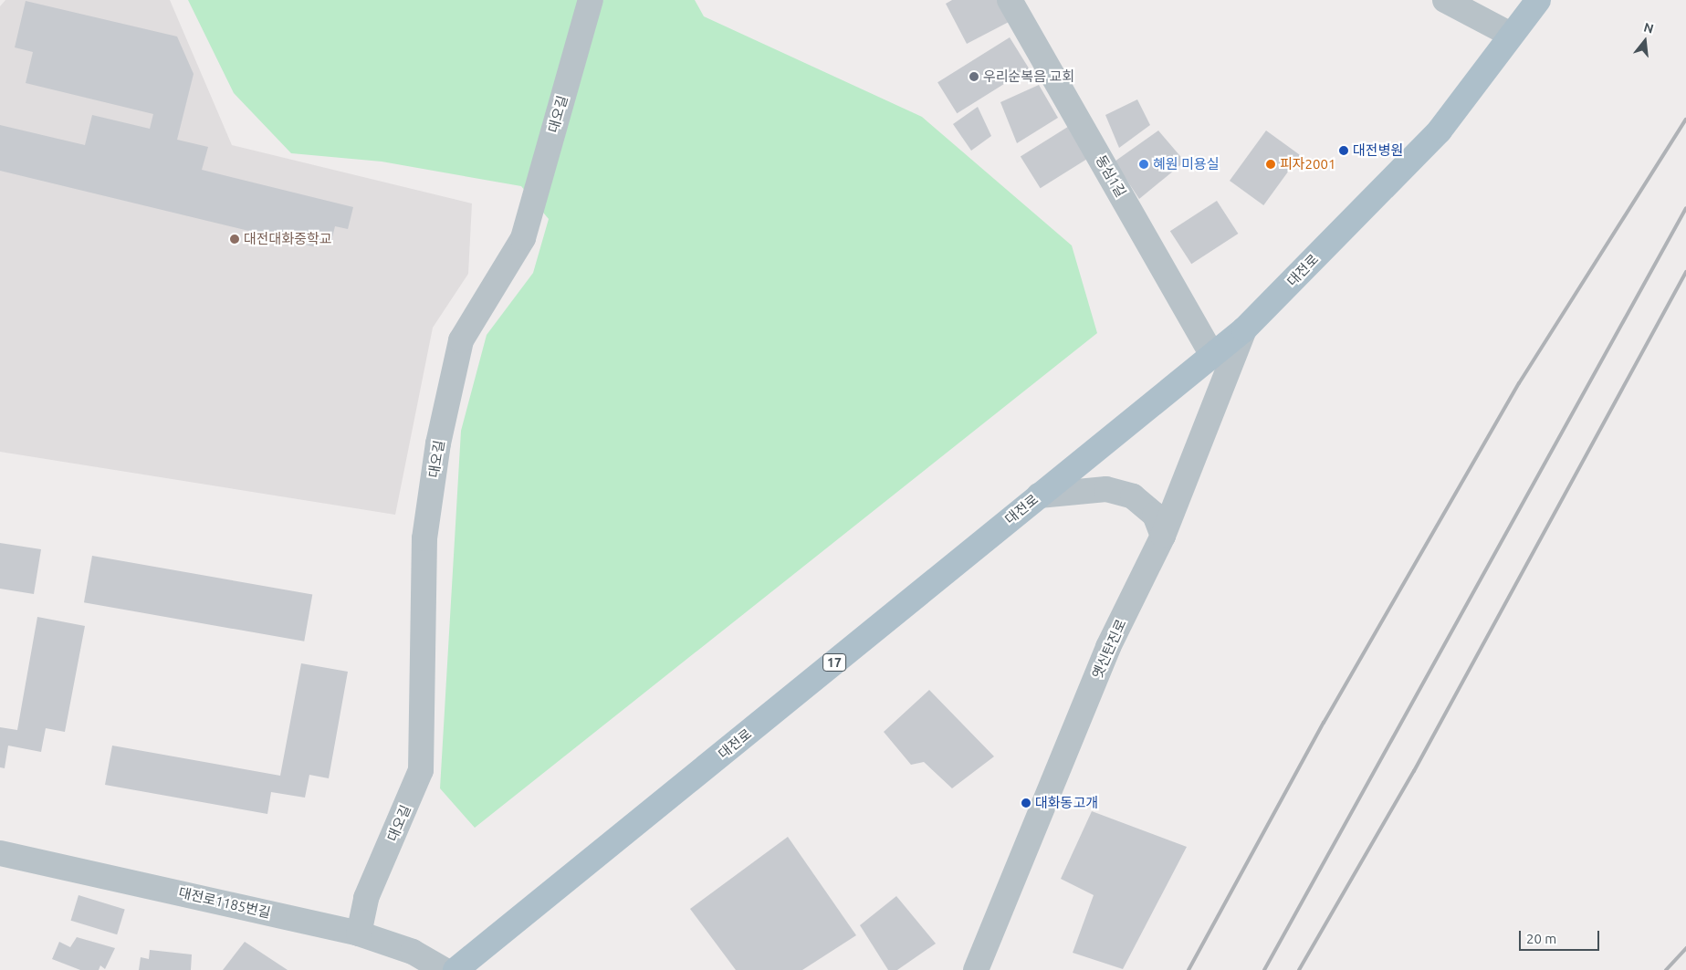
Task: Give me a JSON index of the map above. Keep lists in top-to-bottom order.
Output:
{
  "streets": {
    "main road": ["대전로", "17"],
    "street": [
      "대오길",
      "동심1길",
      "옛신탄진로",
      "대전로1185번길"
    ]
  },
  "crossings": [
    ["대오길", "대전로1185번길"],
    ["동심1길", "대전로"],
    ["대전로", "옛신탄진로"]
  ],
  "places": [
    "우리순복음 교회",
    "대전병원",
    "혜원 미용실",
    "피자2001",
    "대전대화중학교",
    "대화동고개"
  ],
  "scale_bar": "20 m",
  "north": "top"
}
